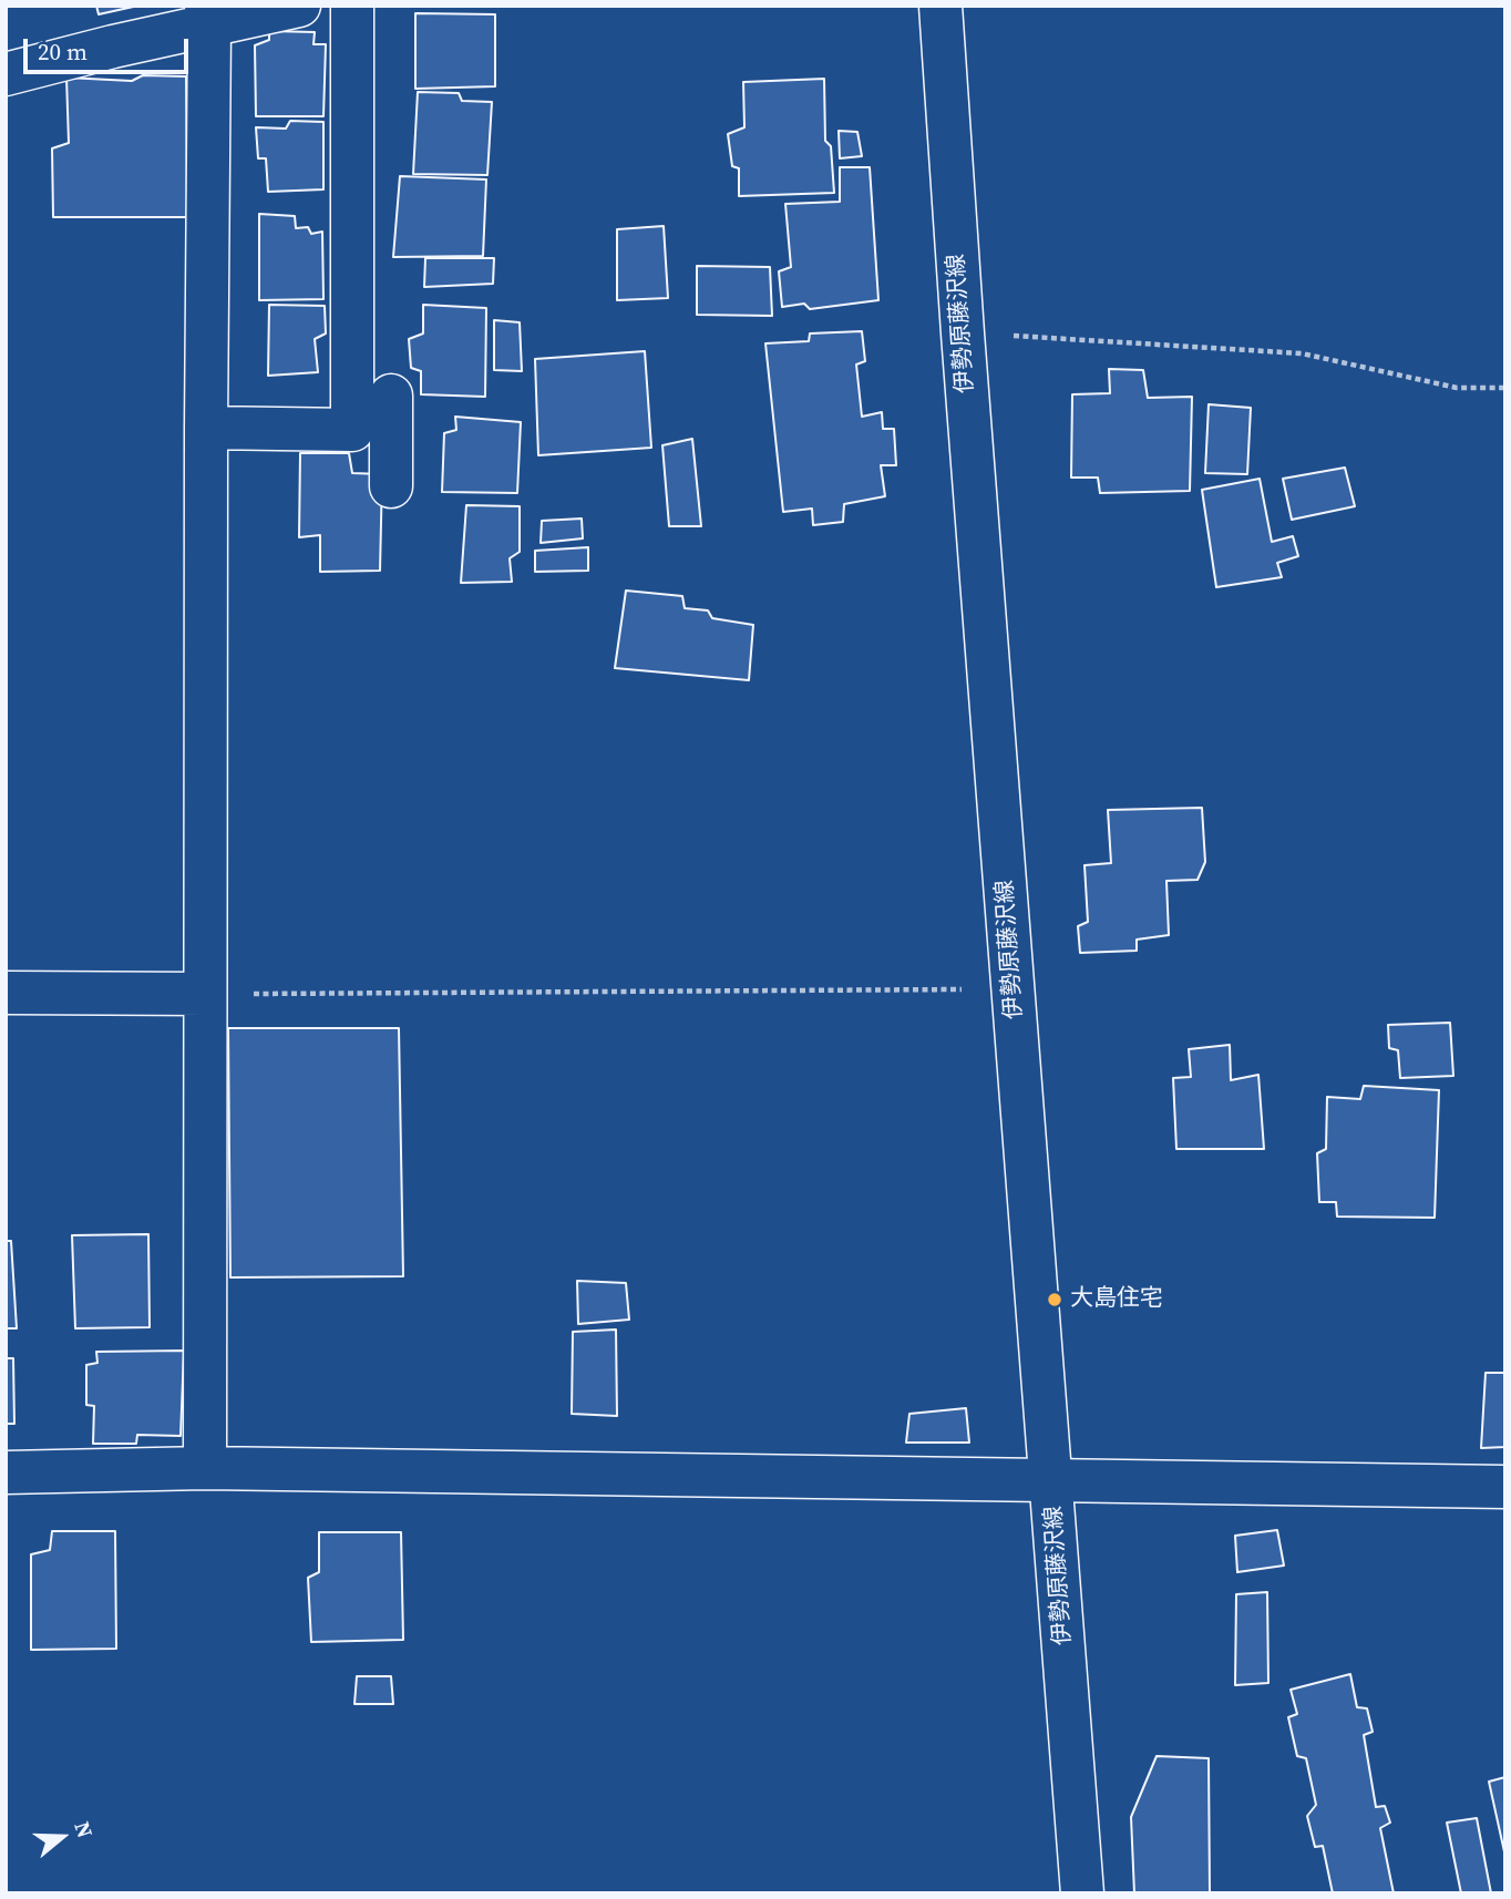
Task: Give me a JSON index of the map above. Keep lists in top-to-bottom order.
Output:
{
  "streets": {
    "street": ["伊勢原藤沢線"]
  },
  "places": ["大島住宅"],
  "scale_bar": "20 m",
  "north": "right"
}
